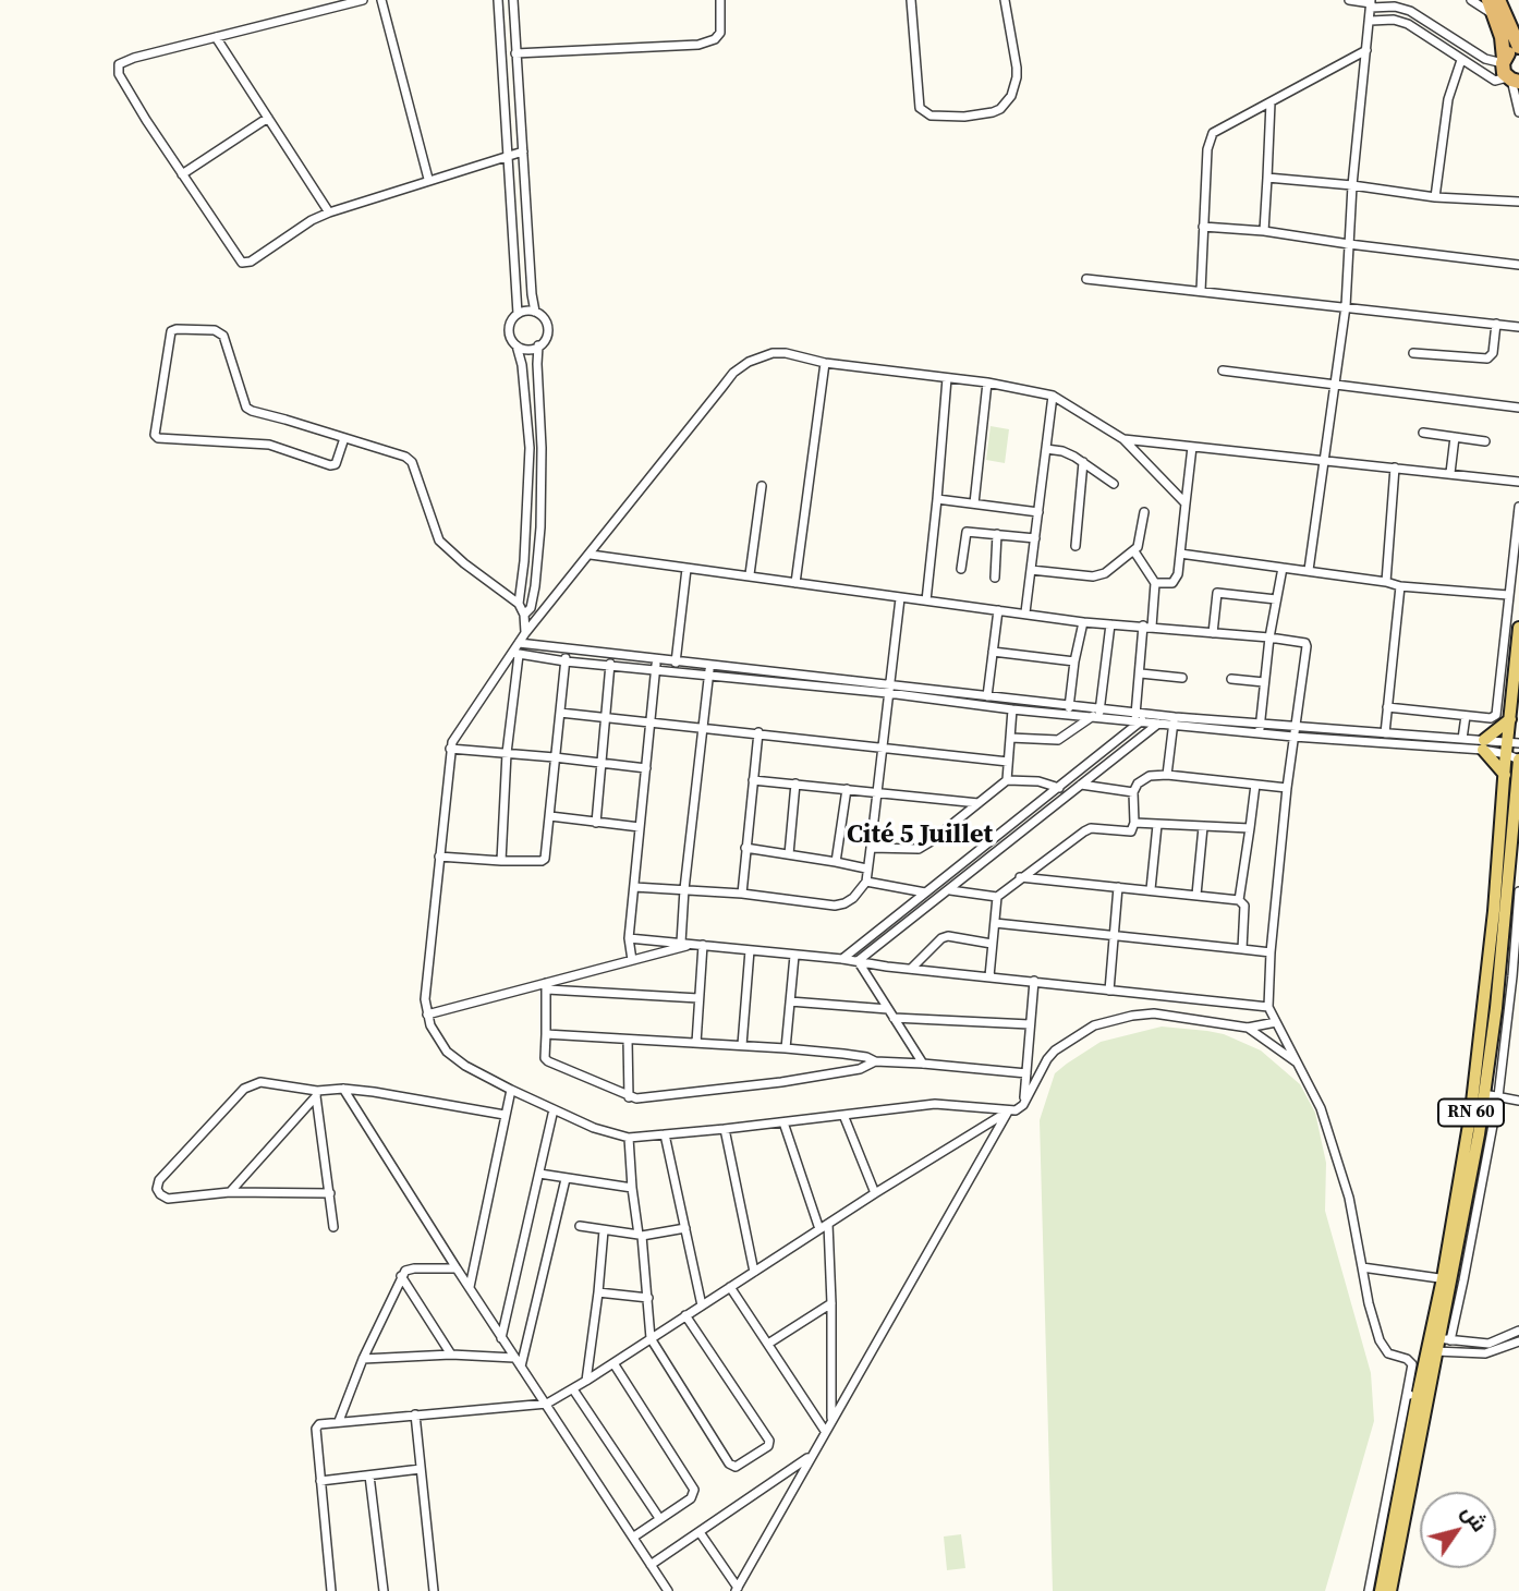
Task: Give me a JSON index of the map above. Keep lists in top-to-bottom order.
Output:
{
  "streets": {
    "main road": ["RN 60"]
  },
  "districts": ["Cité 5 Juillet"],
  "north": "top right"
}
